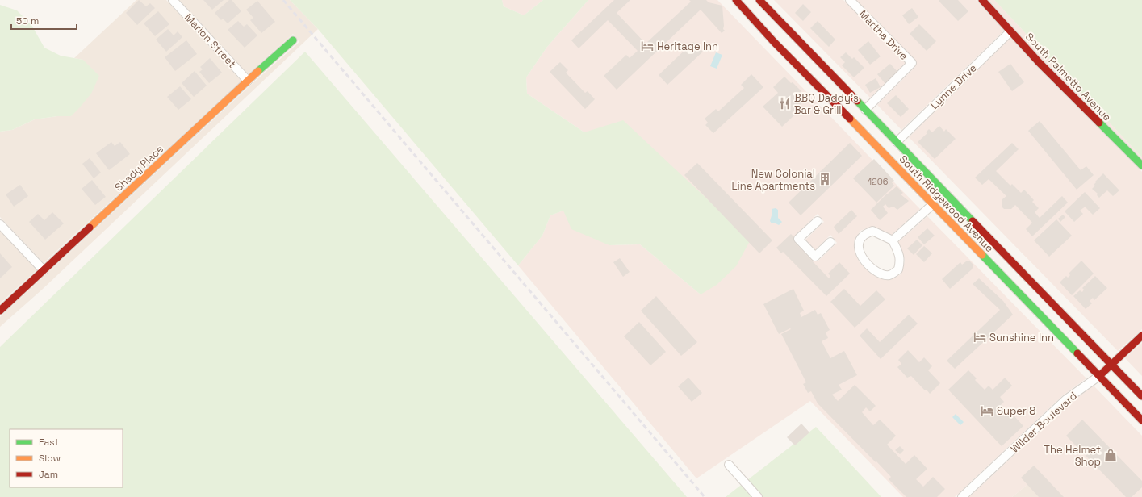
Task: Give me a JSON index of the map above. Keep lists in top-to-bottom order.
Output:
{
  "streets": {
    "main road": [
      "South Palmetto Avenue",
      "Shady Place",
      "South Ridgewood Avenue",
      "Wilder Boulevard"
    ],
    "street": ["Martha Drive", "Marion Street", "Lynne Drive"]
  },
  "crossings": [
    ["Martha Drive", "South Ridgewood Avenue"],
    ["Marion Street", "Shady Place"],
    ["South Palmetto Avenue", "Lynne Drive"],
    ["Lynne Drive", "South Ridgewood Avenue"],
    ["South Ridgewood Avenue", "Wilder Boulevard"]
  ],
  "places": {
    "hotel": ["Heritage Inn", "Sunshine Inn", "Super 8"],
    "restaurant": ["BBQ Daddy's Bar & Grill"],
    "building": ["New Colonial Line Apartments"],
    "shop": ["The Helmet Shop"]
  },
  "house_numbers": ["1206"],
  "legend": ["Fast", "Slow", "Jam"],
  "scale_bar": "50 m"
}
